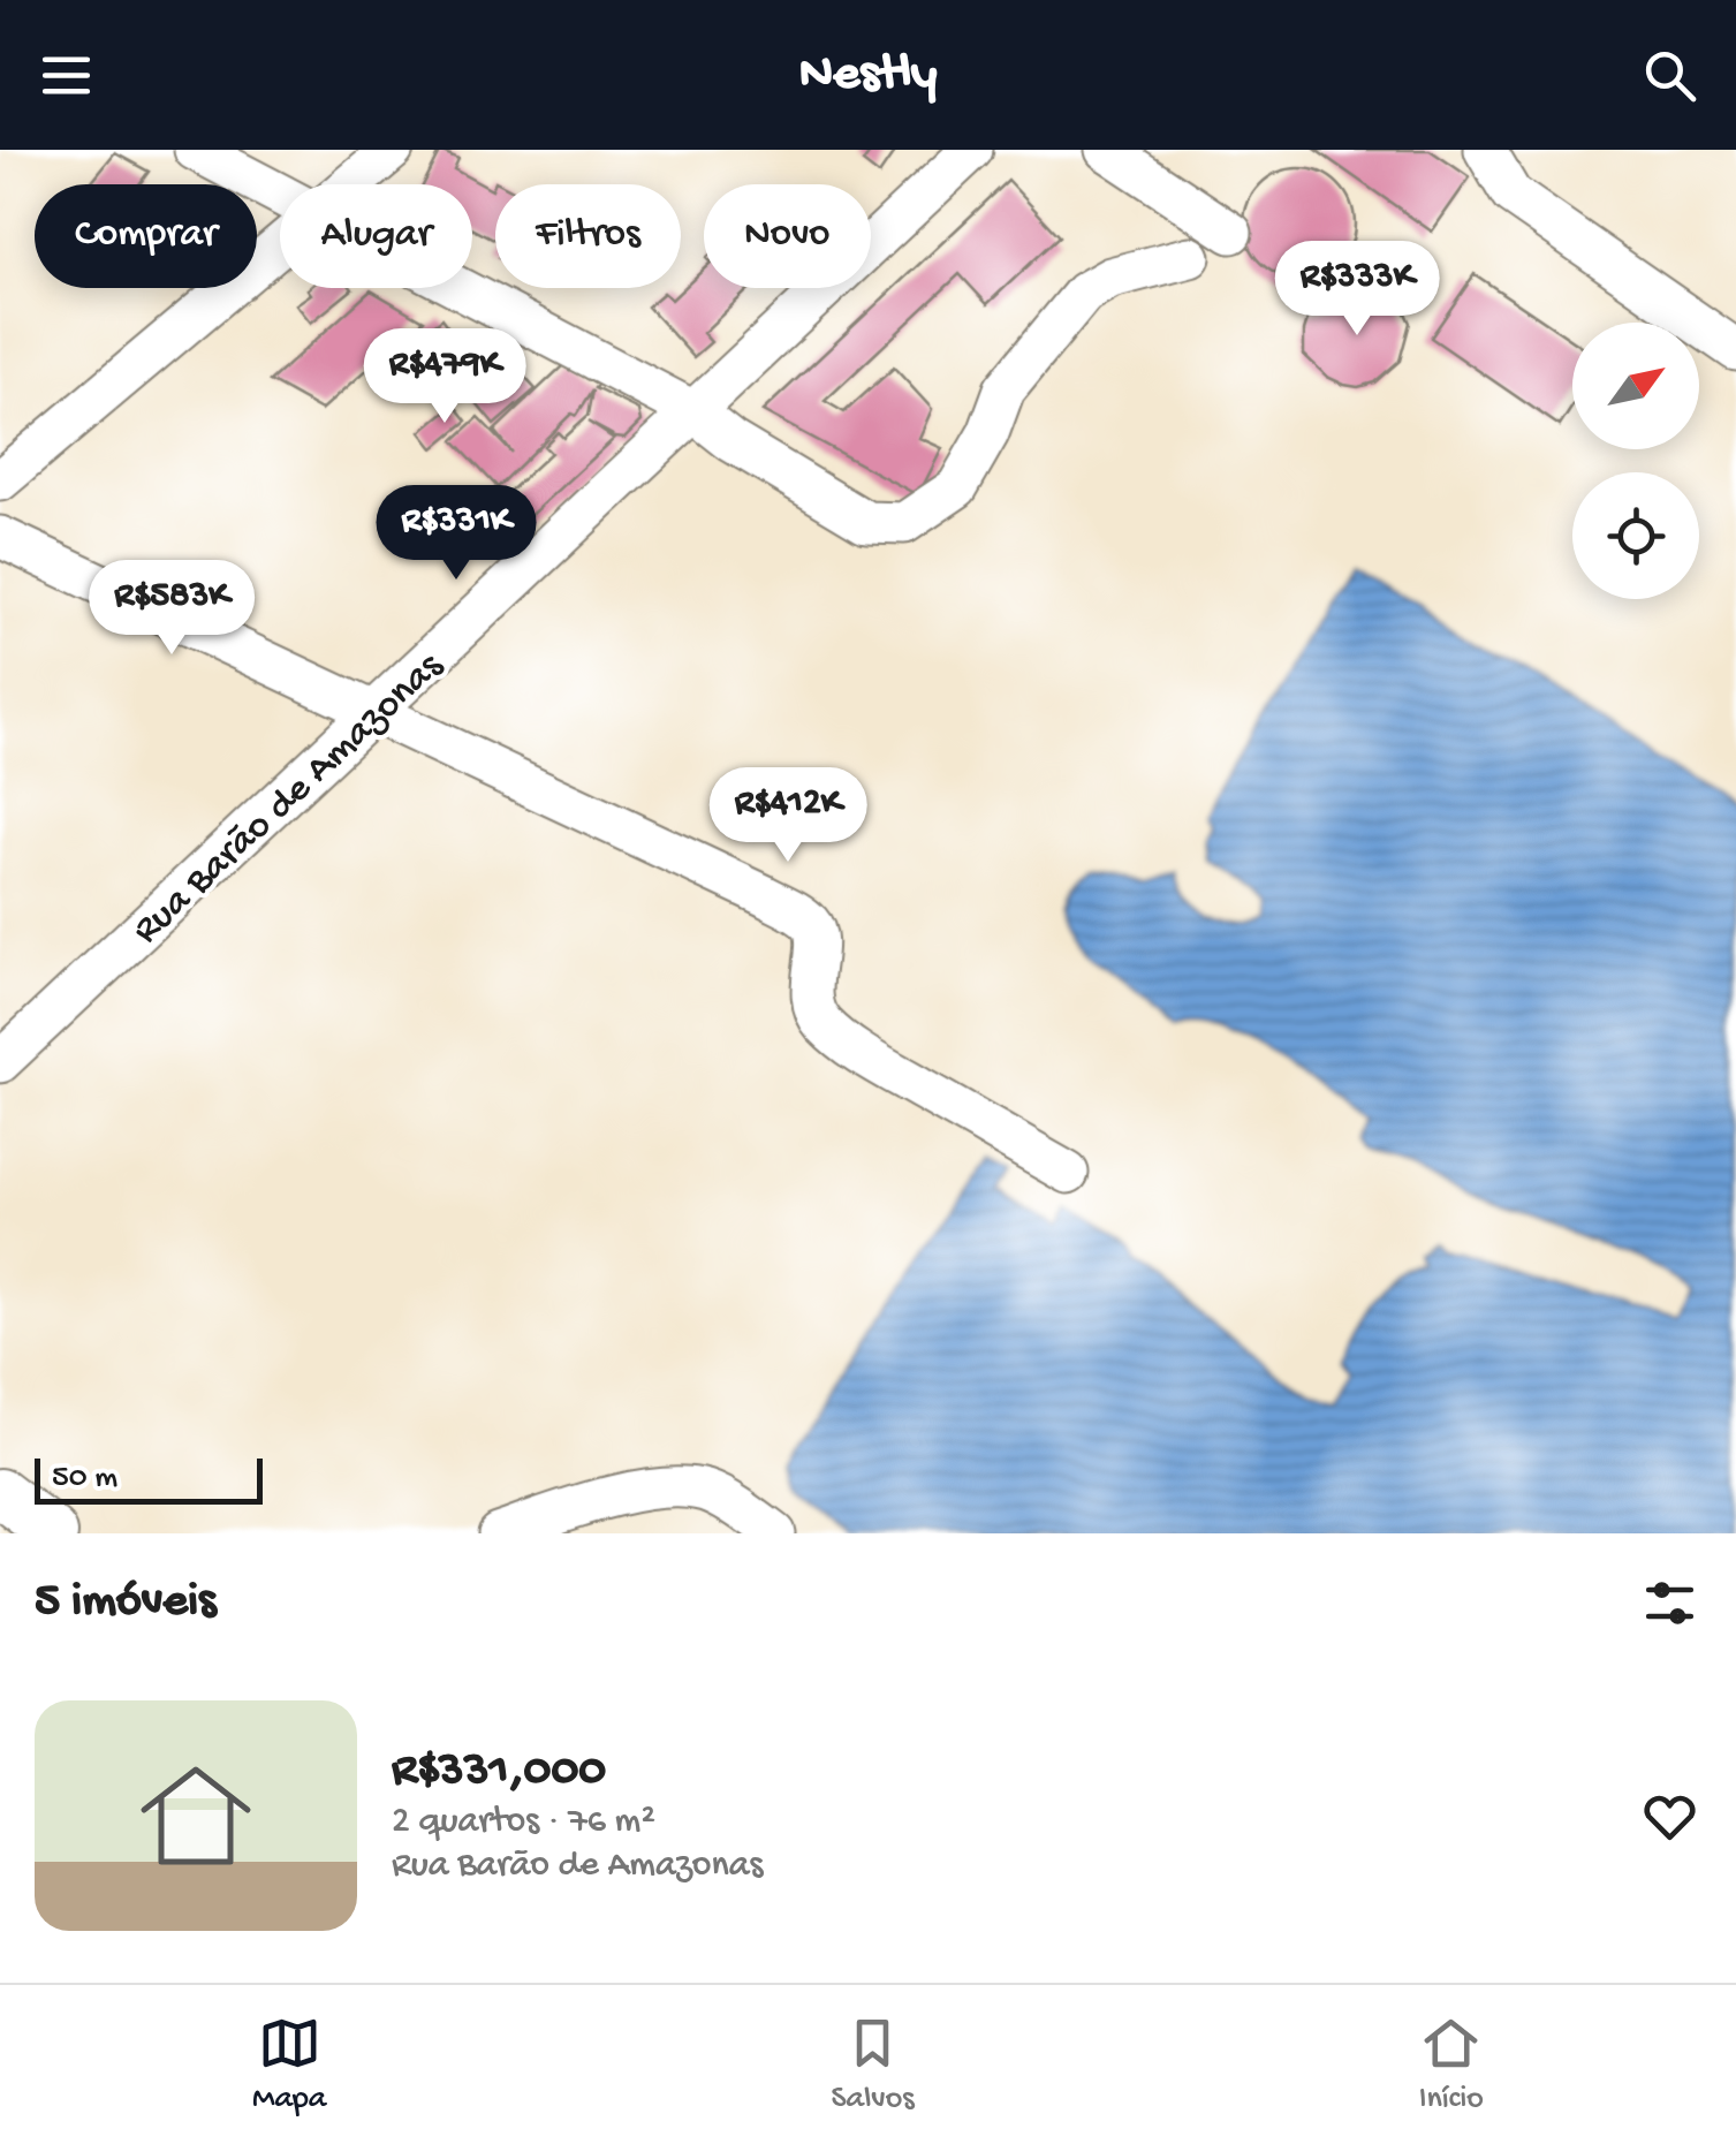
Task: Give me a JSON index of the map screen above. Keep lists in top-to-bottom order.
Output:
{
  "streets": {
    "street": ["Rua Barão de Amazonas"]
  },
  "scale_bar": "50 m",
  "north": "top right",
  "page": {
    "header": "Nestly",
    "chip": [
      "Comprar",
      "Alugar",
      "Filtros",
      "Novo"
    ],
    "price": [
      "R$333K",
      "R$479K",
      "R$331K",
      "R$583K",
      "R$412K"
    ],
    "scale": "50 m",
    "heading": "5 imóveis",
    "list": [
      {
        "name": "R$331,000",
        "note": "2 quartos · 76 m² · Rua Barão de Amazonas"
      }
    ],
    "tabs": ["Mapa", "Salvos", "Início"]
  }
}
